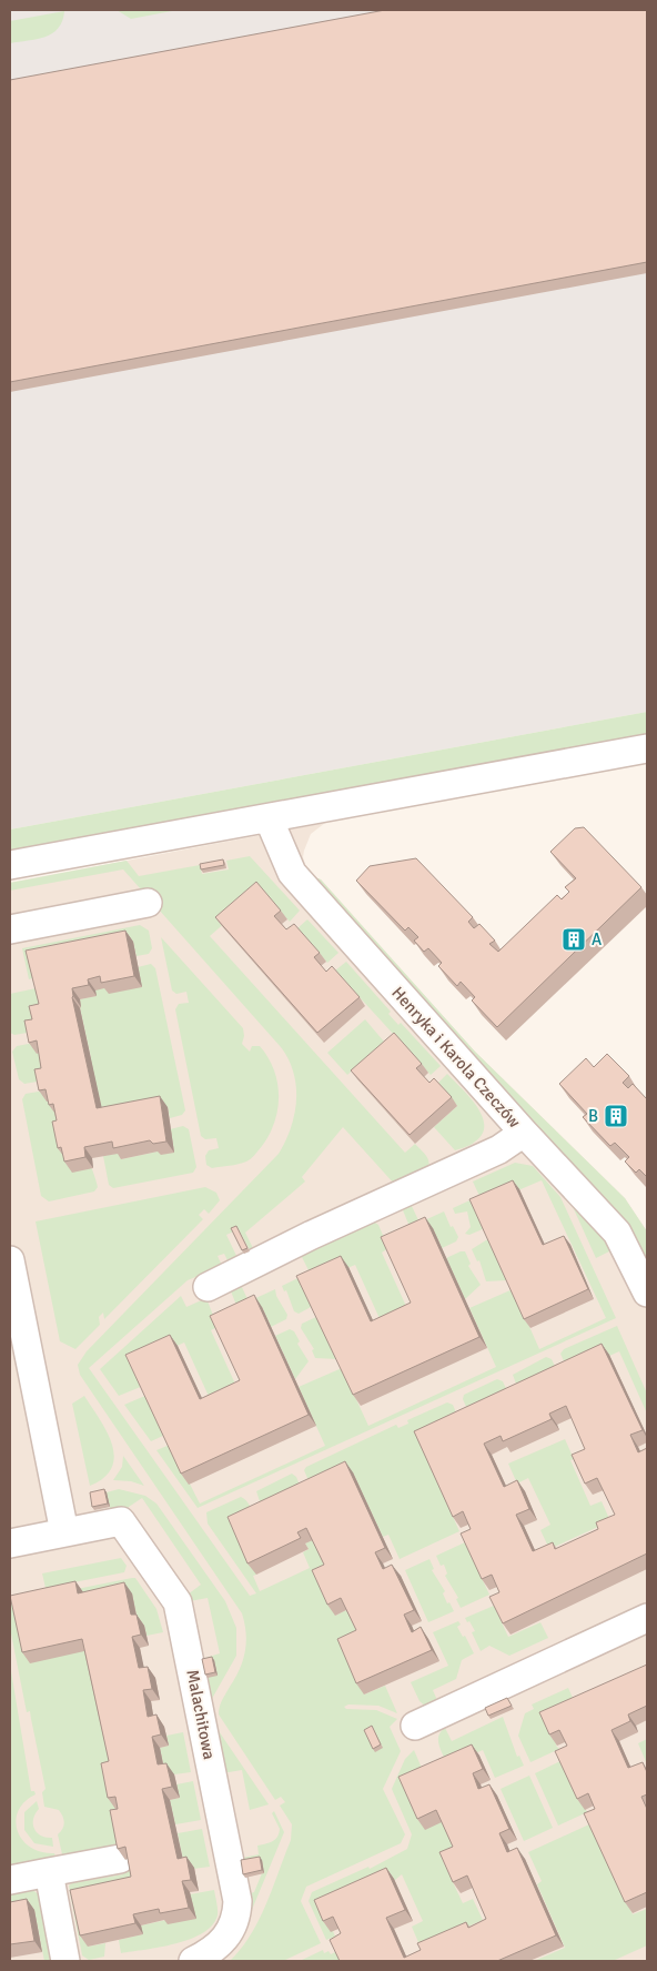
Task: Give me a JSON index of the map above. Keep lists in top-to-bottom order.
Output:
{
  "streets": {
    "street": ["Henryka i Karola Czeczów", "Malachitowa"]
  },
  "places": {
    "building": ["A", "B"]
  }
}
